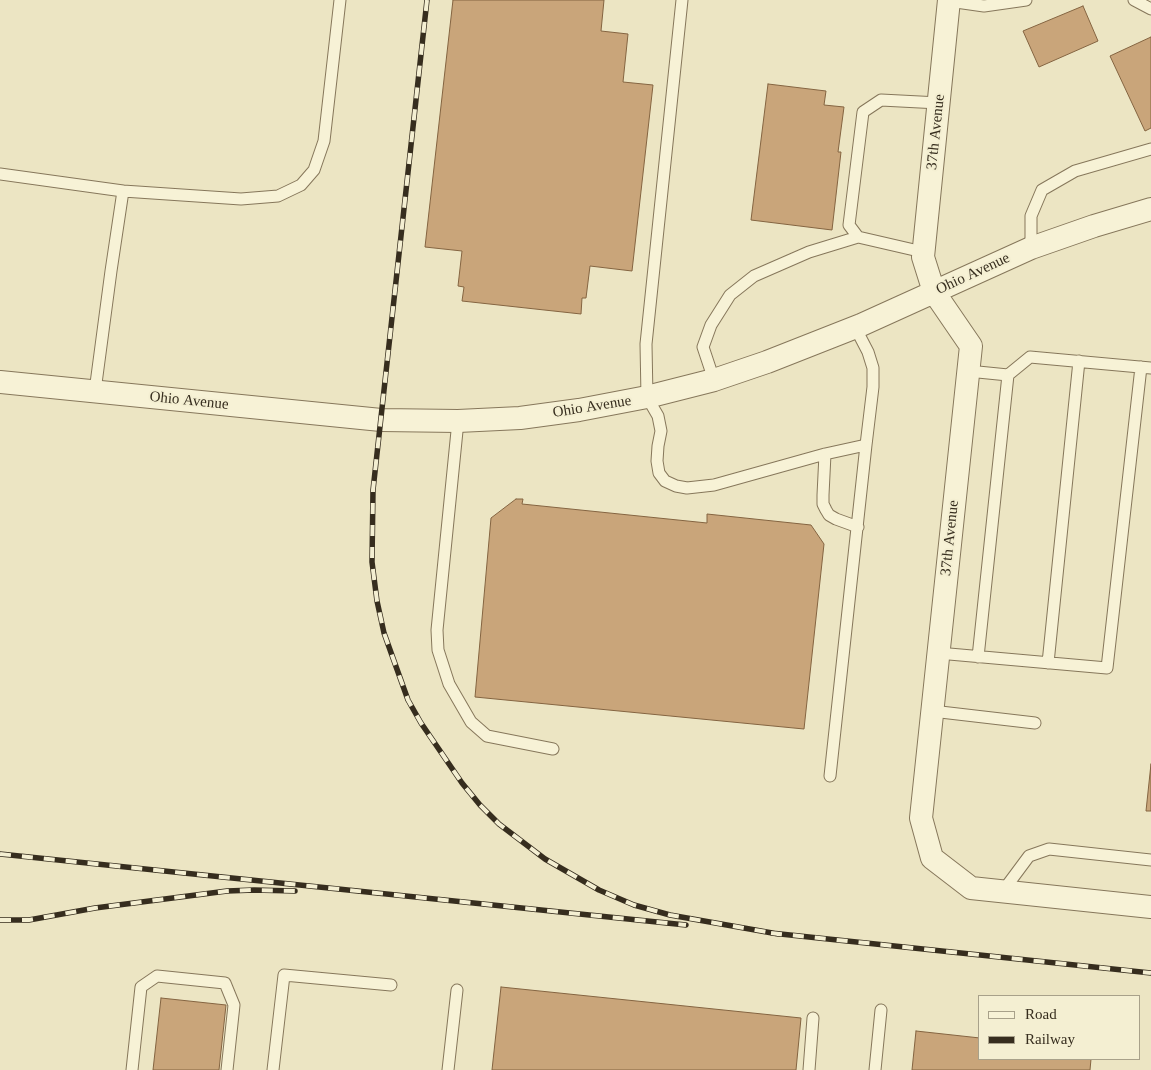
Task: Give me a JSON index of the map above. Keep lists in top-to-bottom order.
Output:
{
  "streets": {
    "street": ["37th Avenue", "Ohio Avenue"]
  },
  "crossings": [
    ["37th Avenue", "Ohio Avenue"]
  ],
  "legend": ["Road", "Railway"]
}
